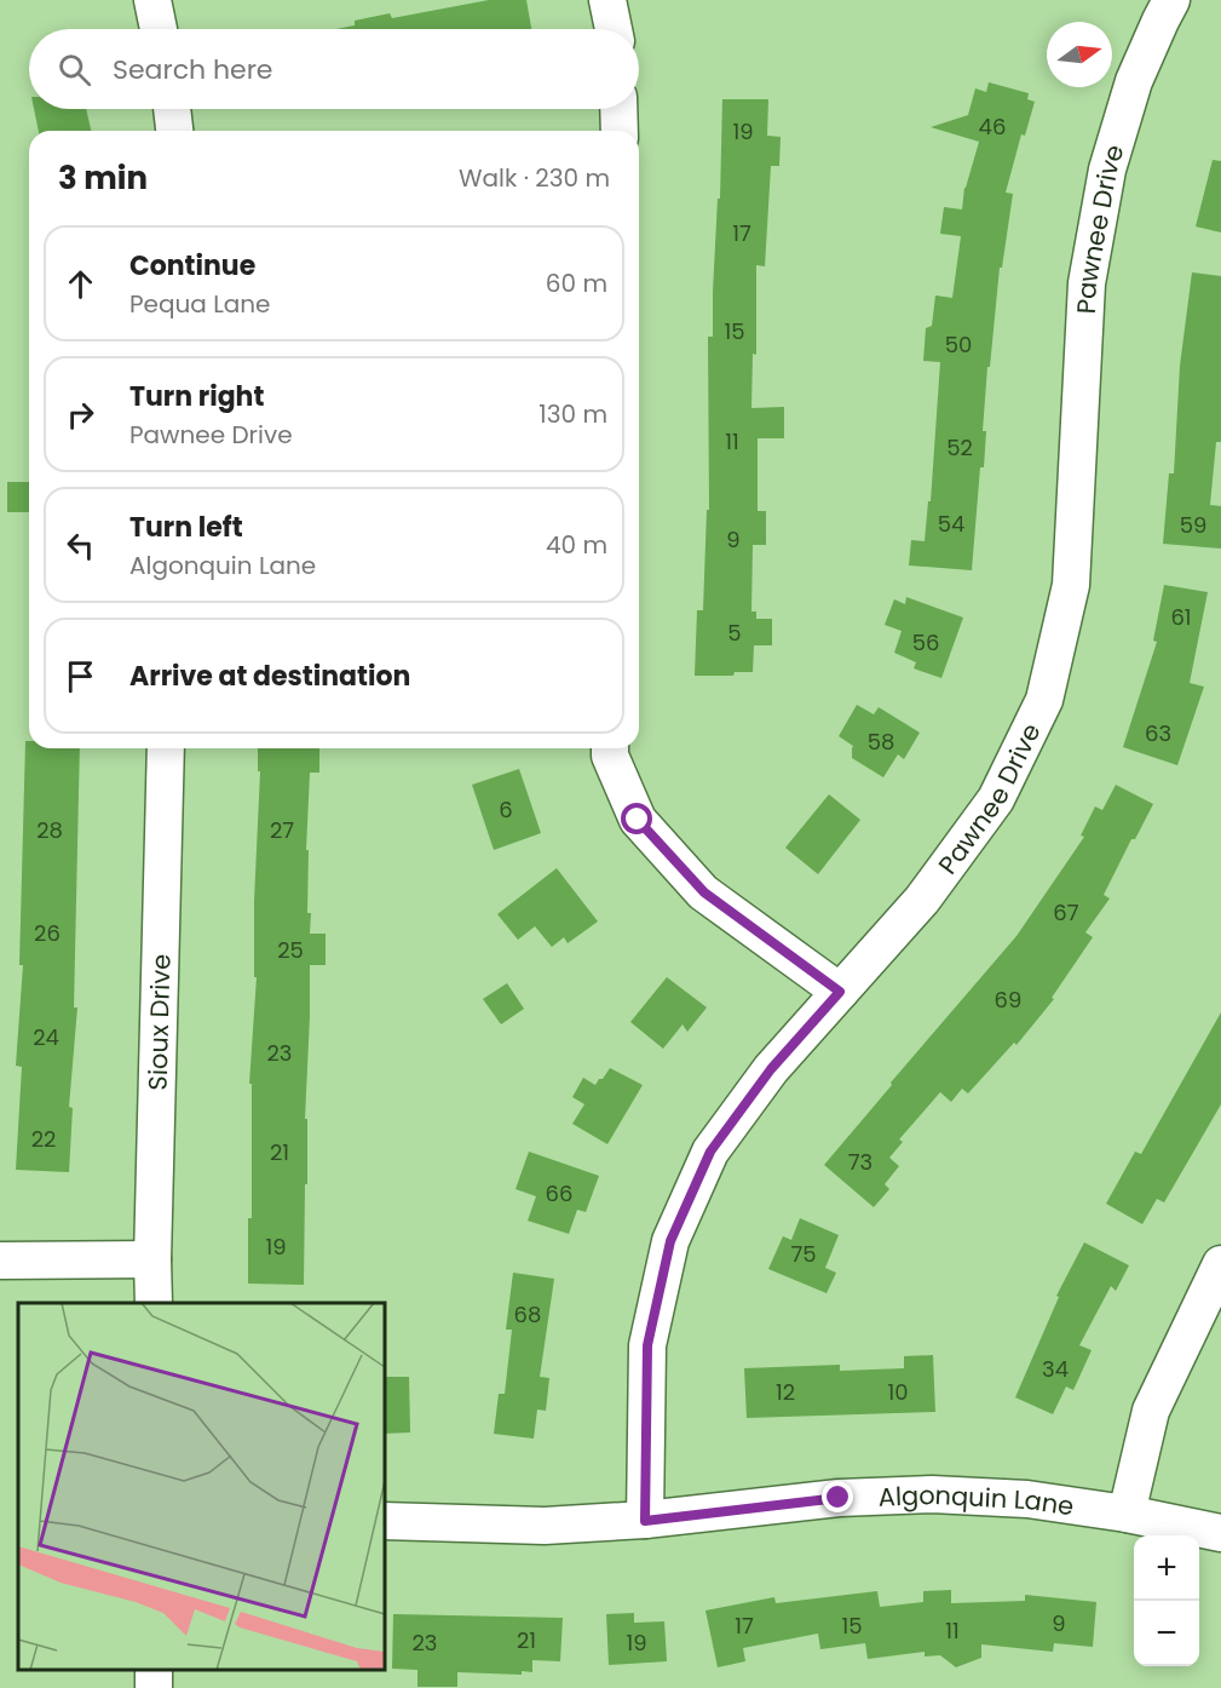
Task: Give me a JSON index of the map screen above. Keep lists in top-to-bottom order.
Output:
{
  "streets": {
    "street": ["Pawnee Drive", "Sioux Drive", "Algonquin Lane"]
  },
  "crossings": [
    ["Pawnee Drive", "Algonquin Lane"]
  ],
  "house_numbers": [
    "46",
    "19",
    "17",
    "15",
    "50",
    "11",
    "52",
    "54",
    "59",
    "9",
    "61",
    "5",
    "56",
    "63",
    "58",
    "6",
    "28",
    "27",
    "67",
    "26",
    "25",
    "69",
    "24",
    "23",
    "22",
    "21",
    "73",
    "66",
    "19",
    "75",
    "68",
    "34",
    "12",
    "10",
    "9",
    "17",
    "15",
    "11",
    "21",
    "23",
    "19"
  ],
  "north": "right",
  "page": {
    "search": "Search here",
    "heading": ["3 min", "Walk · 230 m"],
    "list": [
      ["Continue", "Pequa Lane", "60 m"],
      ["Turn right", "Pawnee Drive", "130 m"],
      ["Turn left", "Algonquin Lane", "40 m"],
      "Arrive at destination"
    ],
    "map_buttons": ["+", "−"]
  }
}
